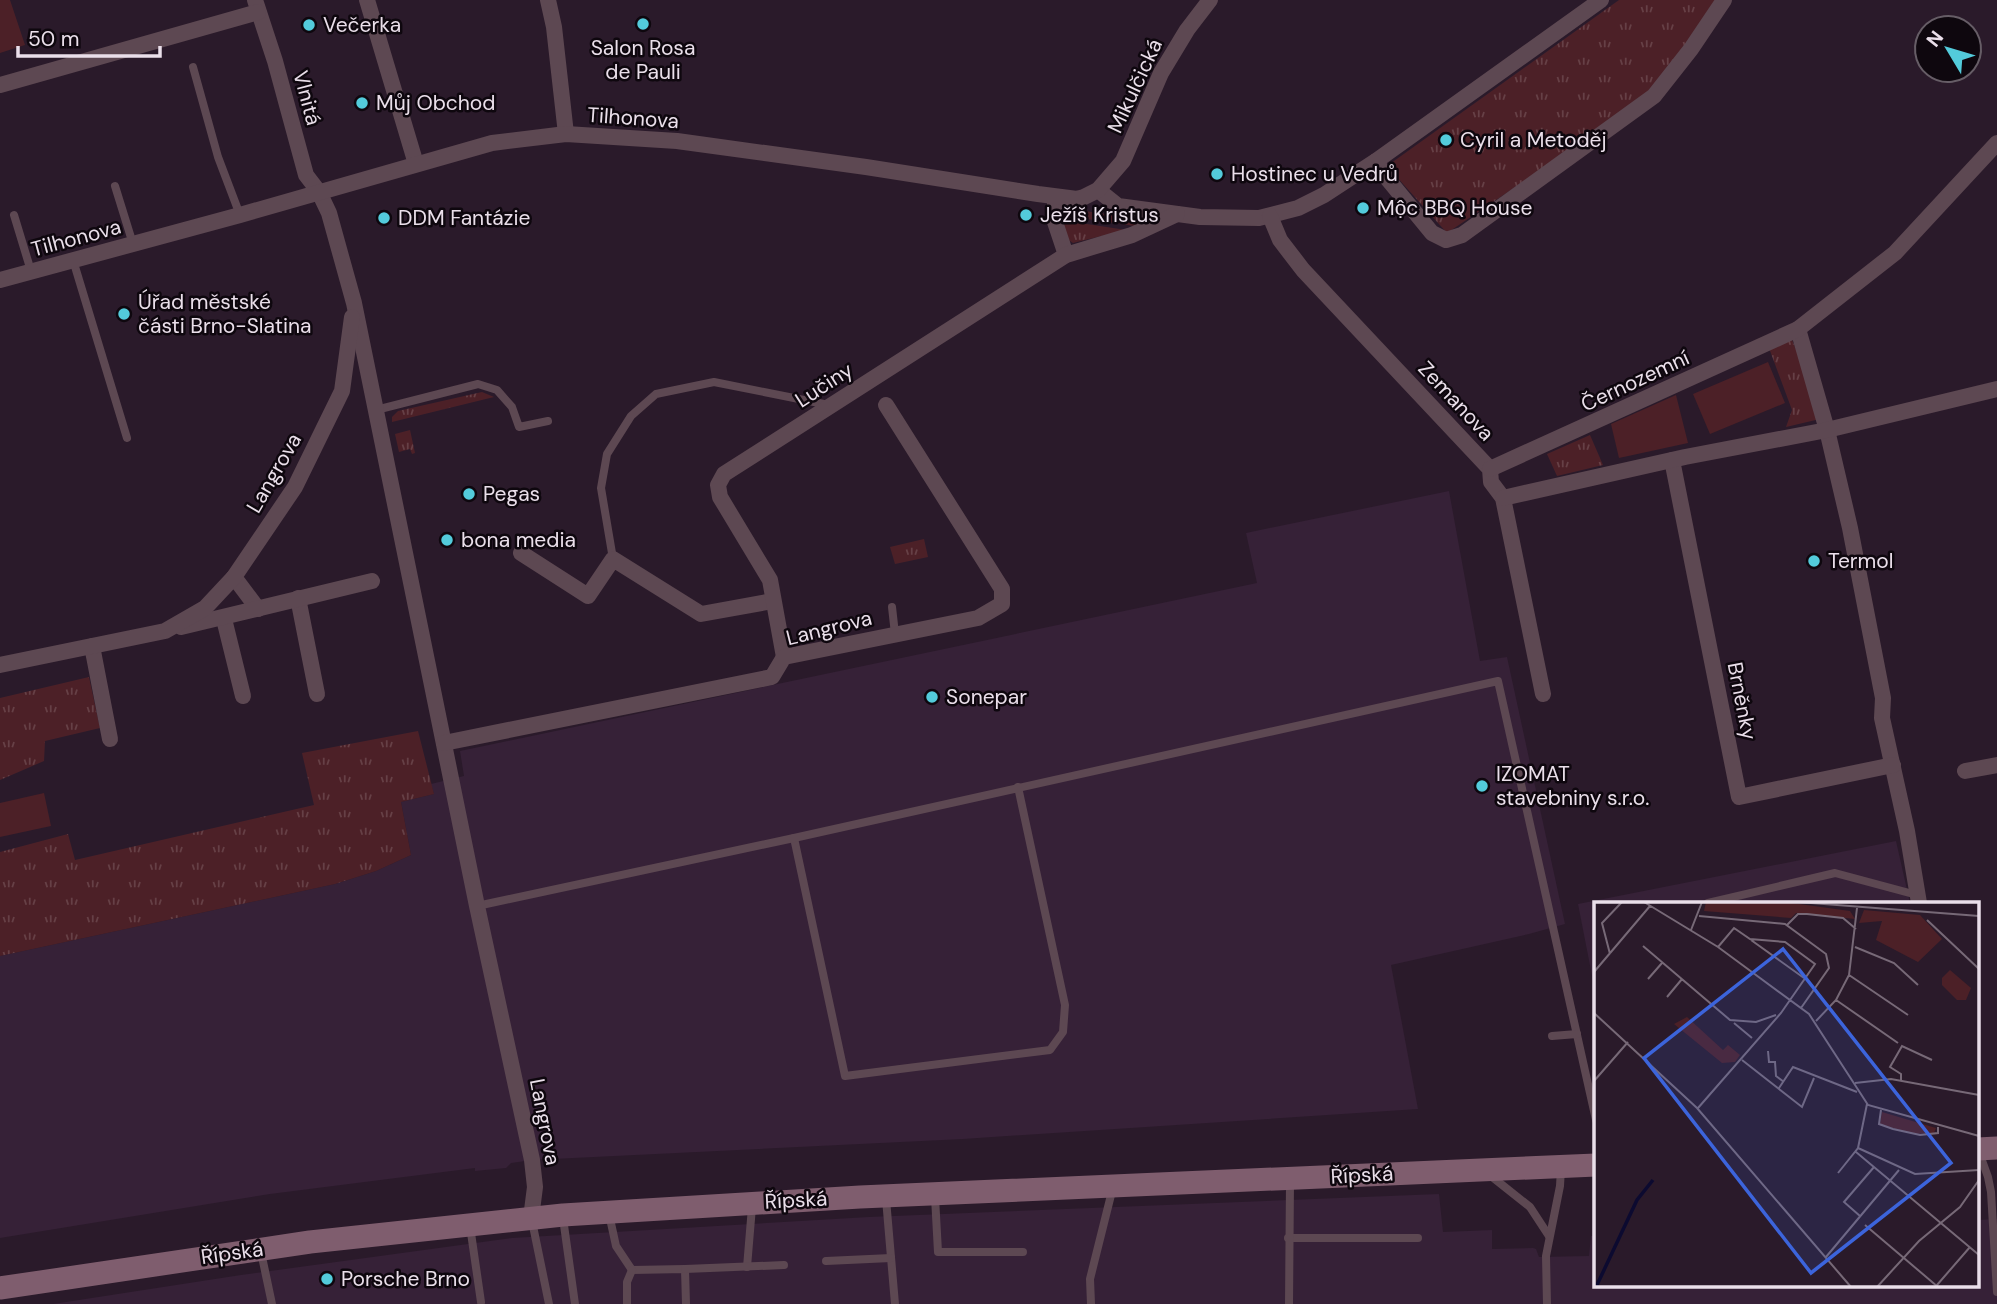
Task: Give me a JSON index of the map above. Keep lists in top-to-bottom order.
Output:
{
  "streets": {
    "street": [
      "Mikulčická",
      "Vlnitá",
      "Tilhonova",
      "Černozemní",
      "Lučiny",
      "Zemanova",
      "Langrova",
      "Brněnky",
      "Řípská"
    ]
  },
  "crossings": [
    ["Mikulčická", "Tilhonova"],
    ["Vlnitá", "Tilhonova"],
    ["Vlnitá", "Langrova"],
    ["Tilhonova", "Langrova"],
    ["Černozemní", "Zemanova"],
    ["Lučiny", "Langrova"],
    ["Langrova", "Řípská"]
  ],
  "places": [
    "Salon Rosa de Pauli",
    "Večerka",
    "Můj Obchod",
    "Cyril a Metoděj",
    "Hostinec u Vedrů",
    "Mộc BBQ House",
    "Ježíš Kristus",
    "DDM Fantázie",
    "Úřad městské části Brno-Slatina",
    "Pegas",
    "bona media",
    "Termol",
    "Sonepar",
    "IZOMAT stavebniny s.r.o.",
    "Porsche Brno"
  ],
  "scale_bar": "50 m",
  "north": "top left"
}
